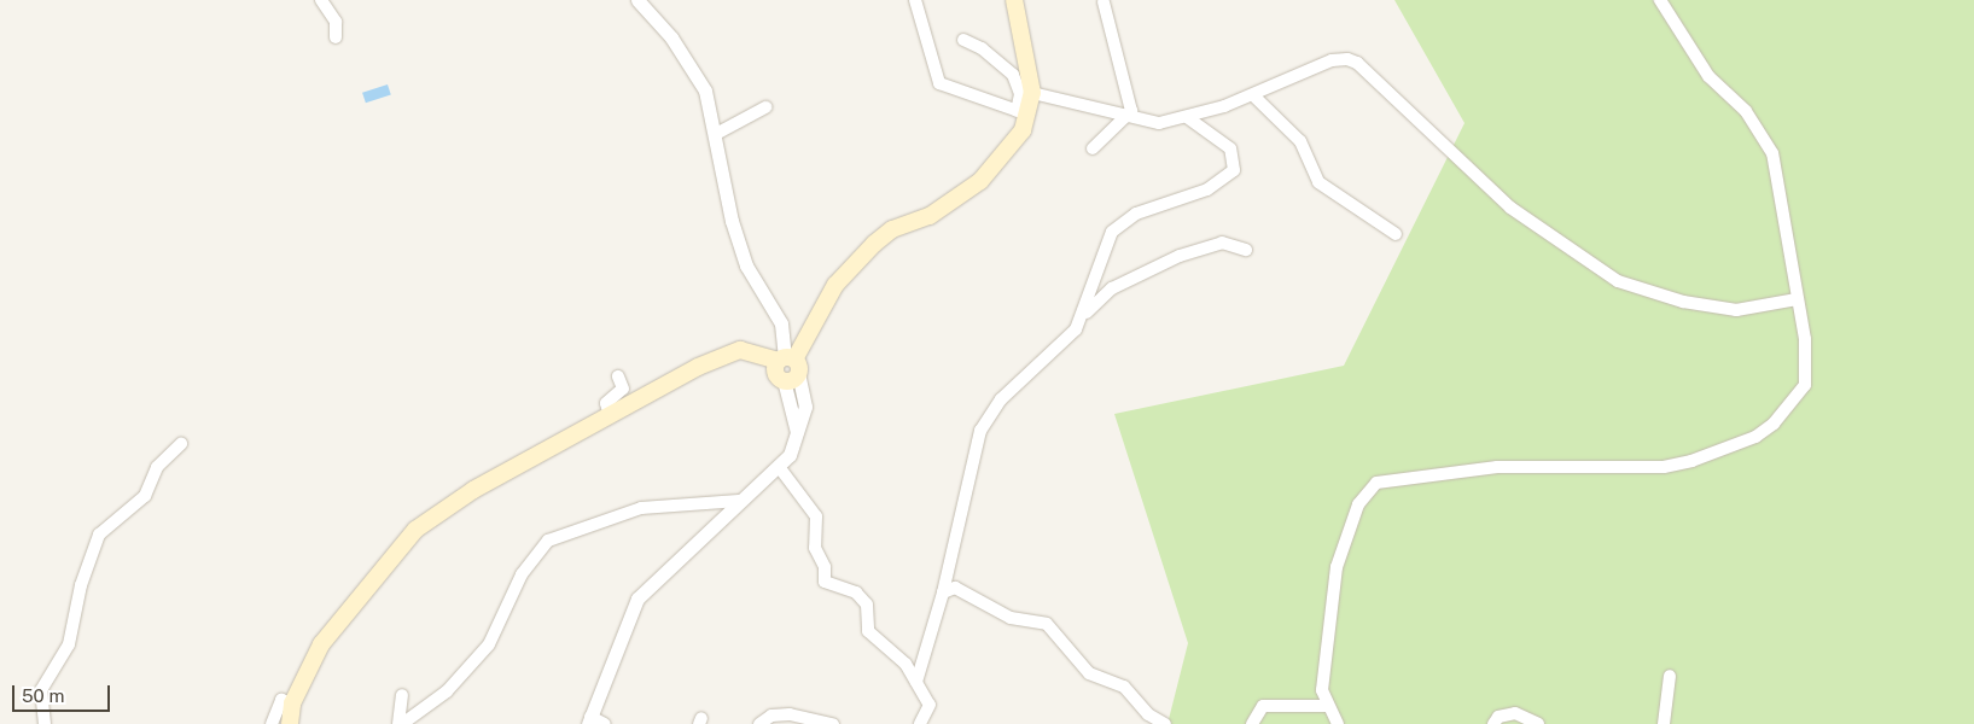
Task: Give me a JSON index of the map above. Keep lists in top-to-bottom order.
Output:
{
  "scale_bar": "50 m"
}
